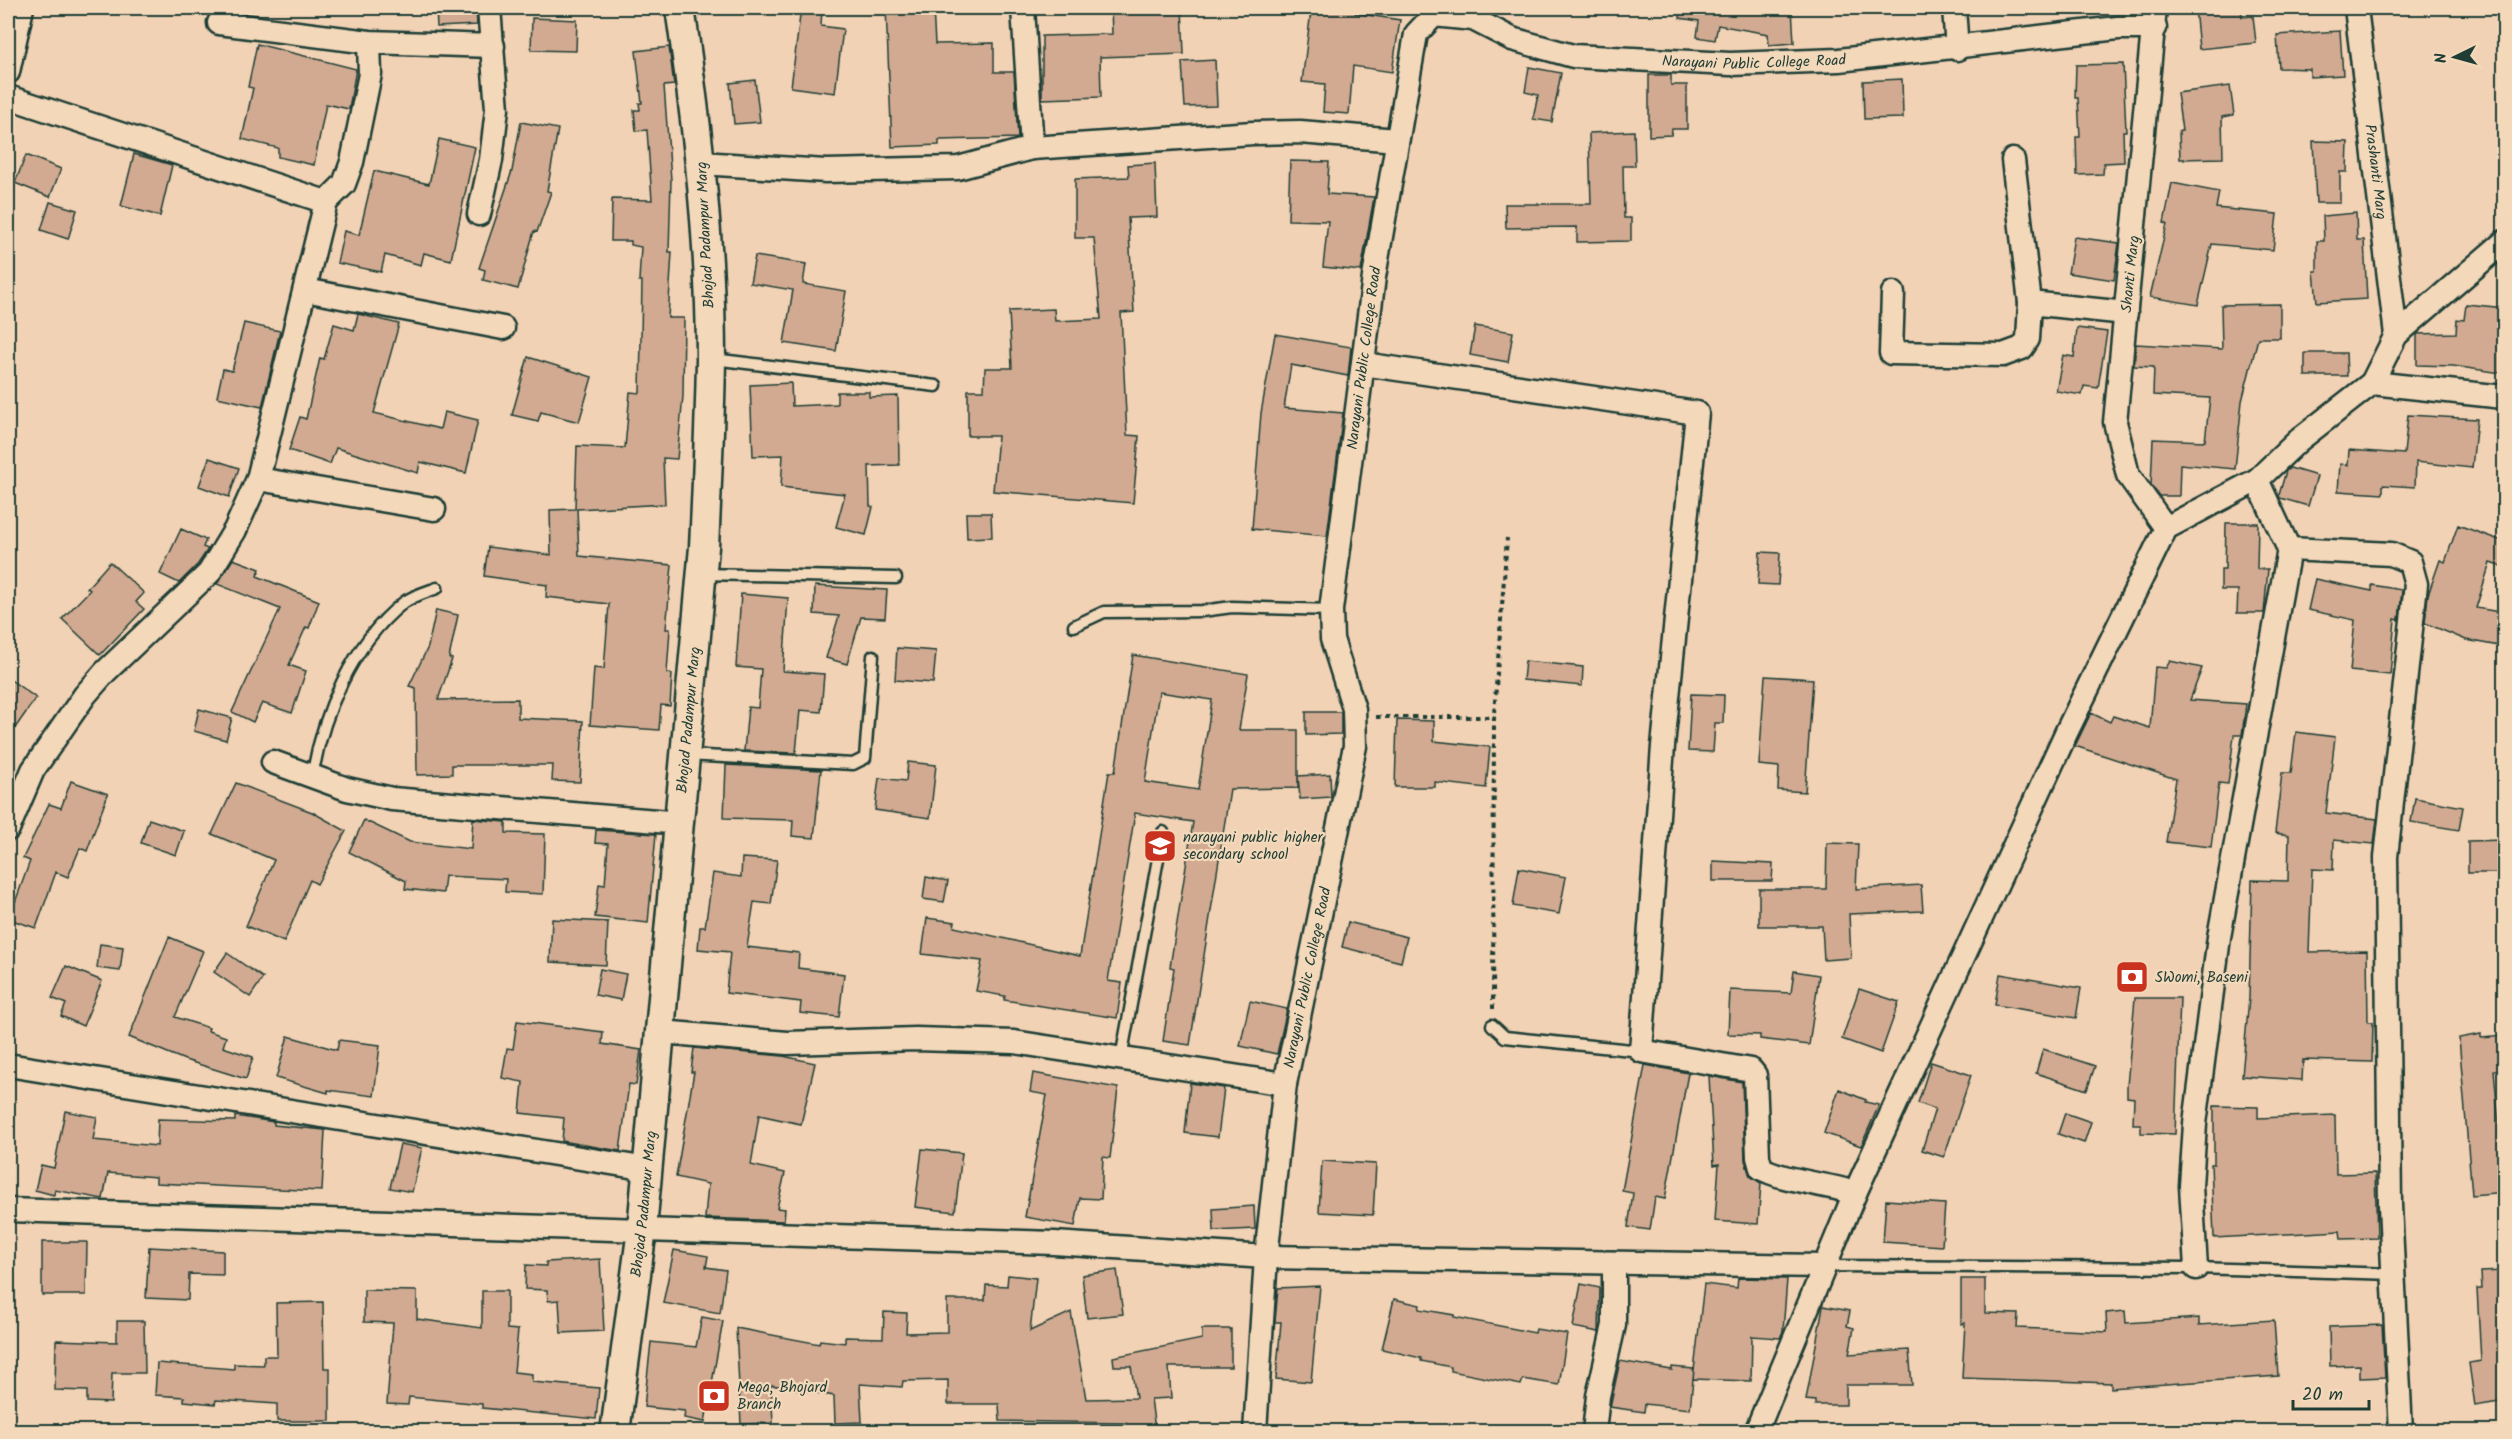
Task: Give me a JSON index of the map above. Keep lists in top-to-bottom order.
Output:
{
  "streets": {
    "street": [
      "Narayani Public College Road",
      "Prashanti Marg",
      "Bhojad Padampur Marg",
      "Shanti Marg"
    ]
  },
  "crossings": [
    ["Narayani Public College Road", "Shanti Marg"]
  ],
  "places": {
    "school or university": ["narayani public higher secondary school"],
    "bank": ["SWomi, Baseni", "Mega, Bhojard Branch"]
  },
  "scale_bar": "20 m",
  "north": "left"
}
